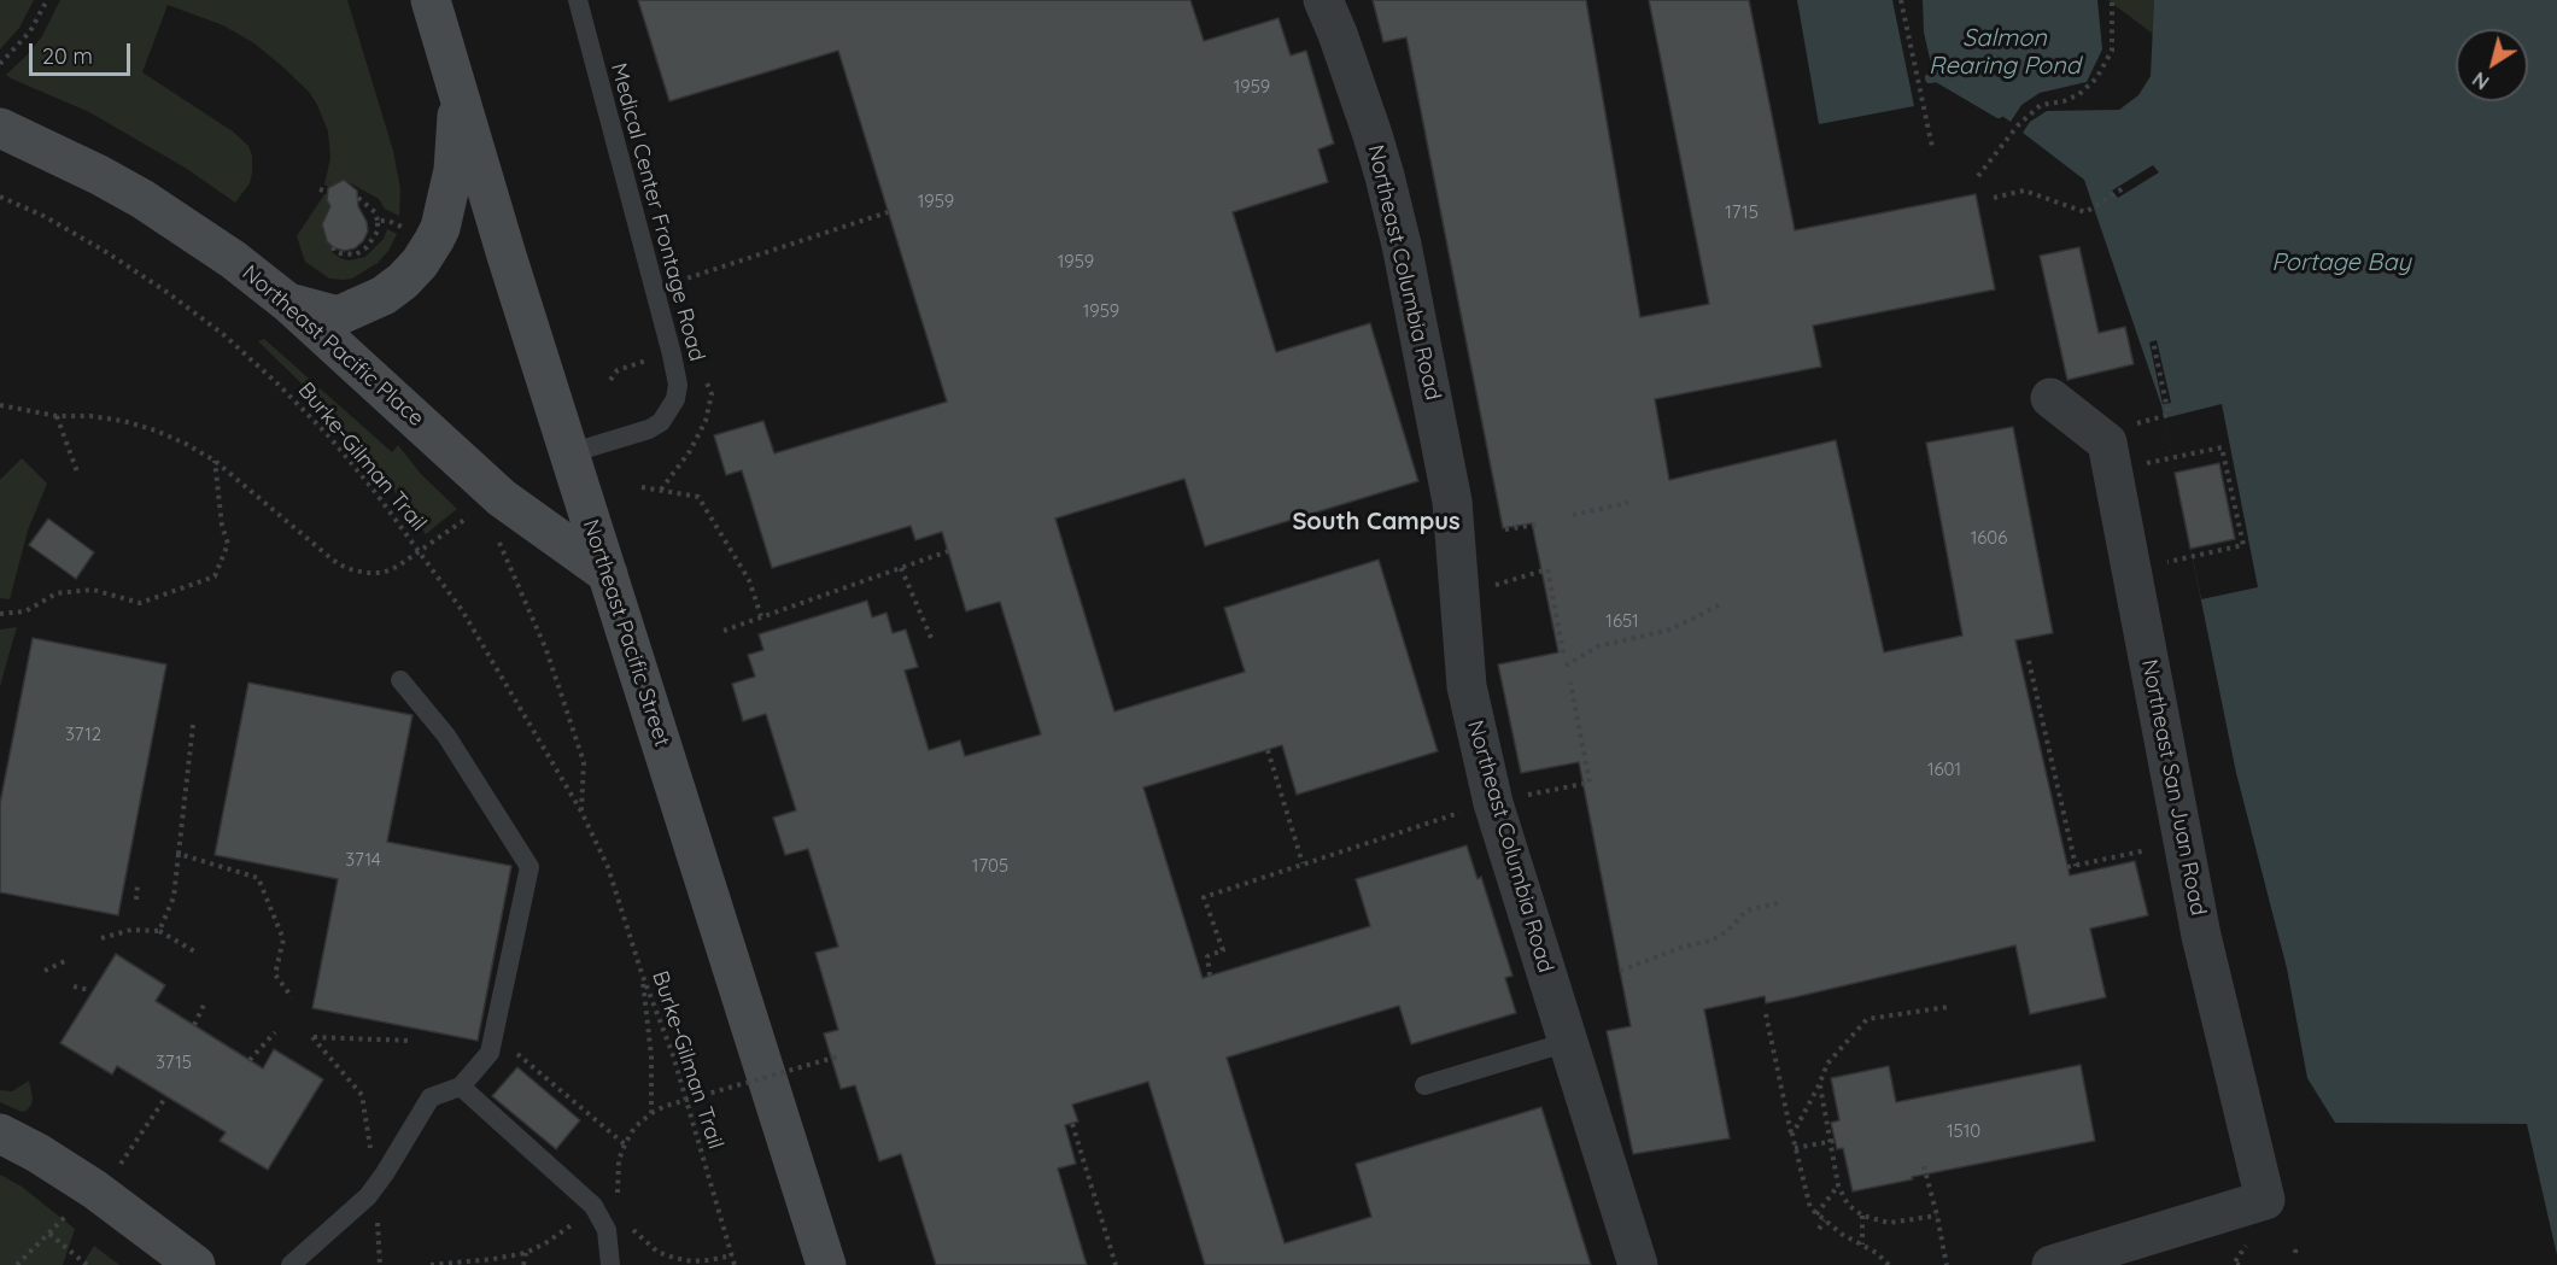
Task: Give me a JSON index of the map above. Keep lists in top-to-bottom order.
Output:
{
  "streets": {
    "main road": ["Northeast Pacific Place", "Northeast Pacific Street"],
    "street": ["Northeast Columbia Road", "Northeast San Juan Road"],
    "lane": ["Medical Center Frontage Road"],
    "path": ["Burke-Gilman Trail"]
  },
  "crossings": [
    ["Medical Center Frontage Road", "Northeast Pacific Street"],
    ["Northeast Pacific Place", "Northeast Pacific Street"]
  ],
  "districts": ["South Campus"],
  "water": ["Salmon Rearing Pond", "Portage Bay"],
  "house_numbers": [
    "1959",
    "1959",
    "1715",
    "1959",
    "1959",
    "1606",
    "1651",
    "3712",
    "1601",
    "3714",
    "1705",
    "3715",
    "1510"
  ],
  "scale_bar": "20 m",
  "north": "bottom left"
}
